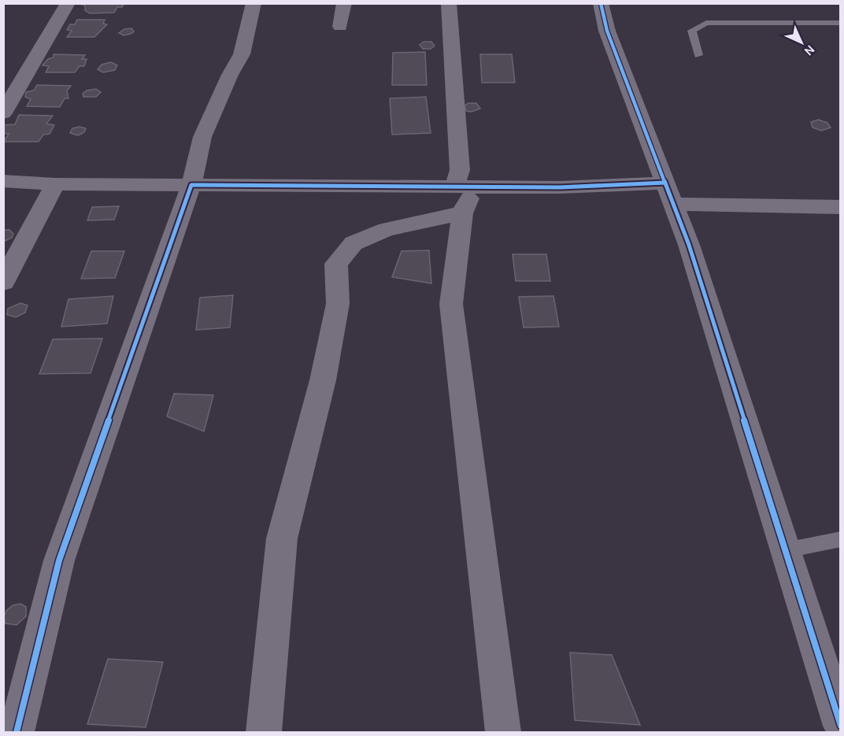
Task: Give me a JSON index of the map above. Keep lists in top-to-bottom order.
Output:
{
  "north": "bottom right"
}
